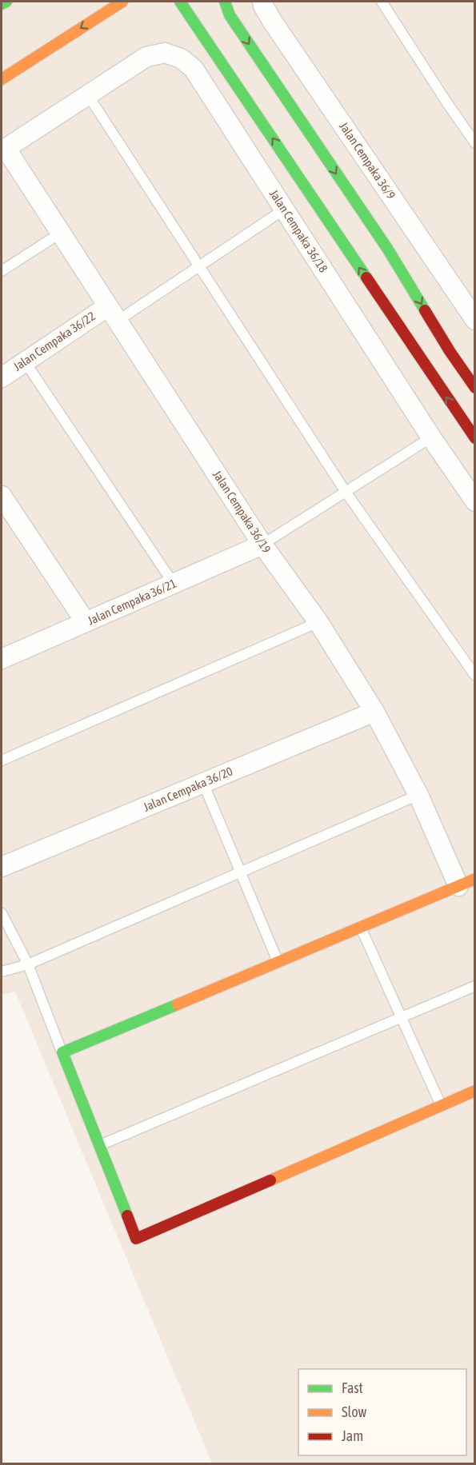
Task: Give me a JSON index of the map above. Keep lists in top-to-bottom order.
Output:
{
  "streets": {
    "street": [
      "Jalan Cempaka 36/9",
      "Jalan Cempaka 36/18",
      "Jalan Cempaka 36/22",
      "Jalan Cempaka 36/19",
      "Jalan Cempaka 36/21",
      "Jalan Cempaka 36/20"
    ]
  },
  "crossings": [
    ["Jalan Cempaka 36/22", "Jalan Cempaka 36/19"],
    ["Jalan Cempaka 36/19", "Jalan Cempaka 36/21"],
    ["Jalan Cempaka 36/19", "Jalan Cempaka 36/20"]
  ],
  "legend": ["Fast", "Slow", "Jam"]
}
